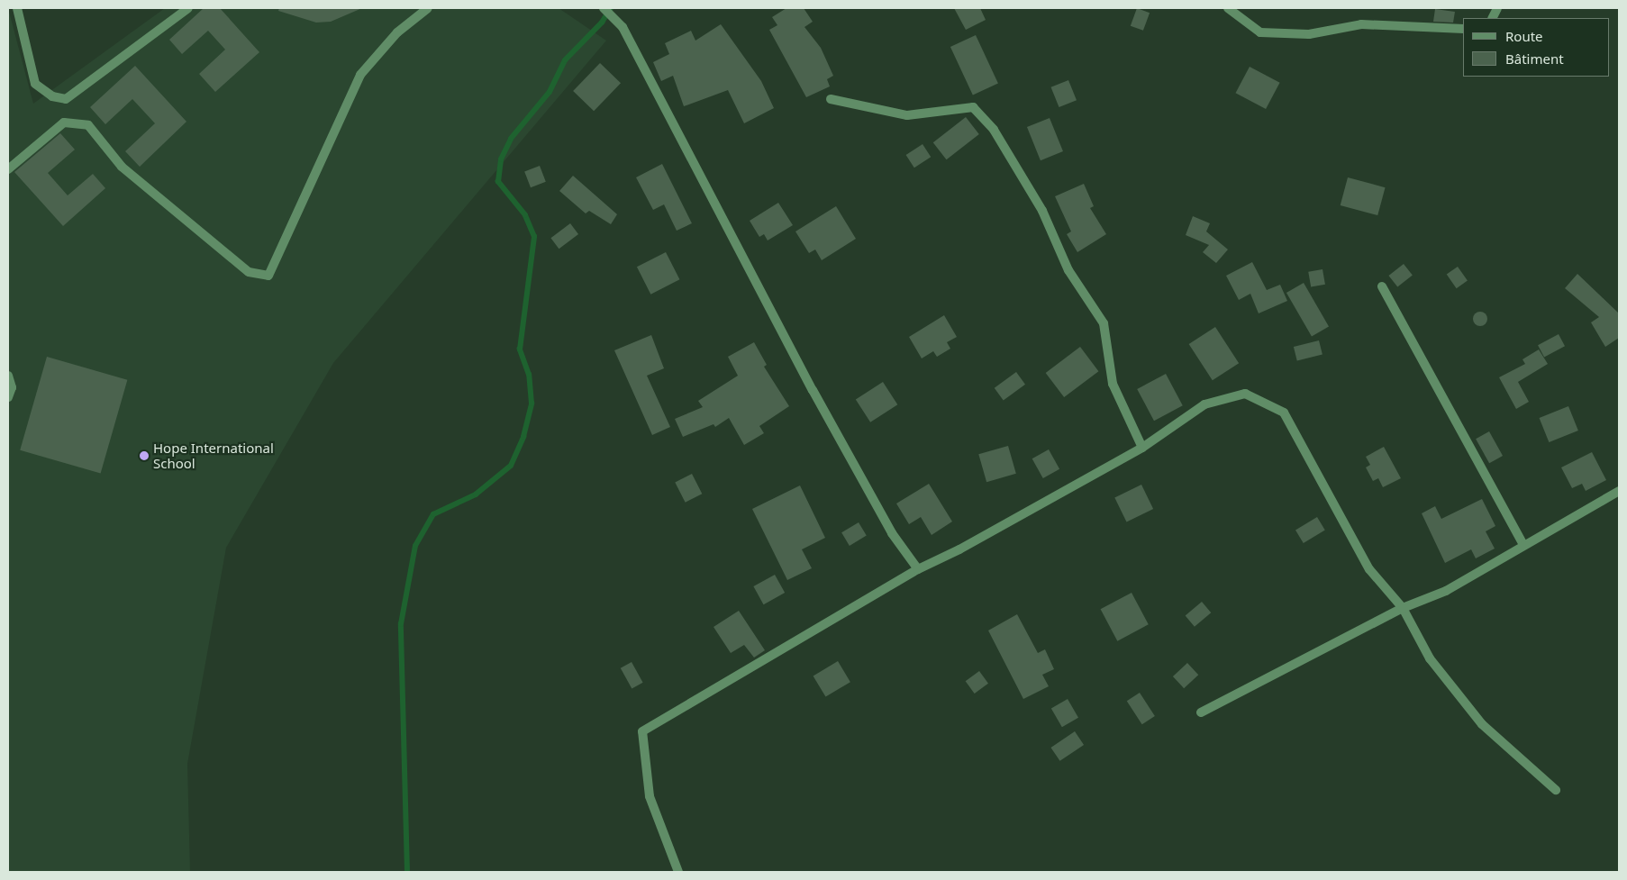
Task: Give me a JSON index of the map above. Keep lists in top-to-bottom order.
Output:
{
  "places": ["Hope International School"],
  "legend": ["Route", "Bâtiment"]
}
